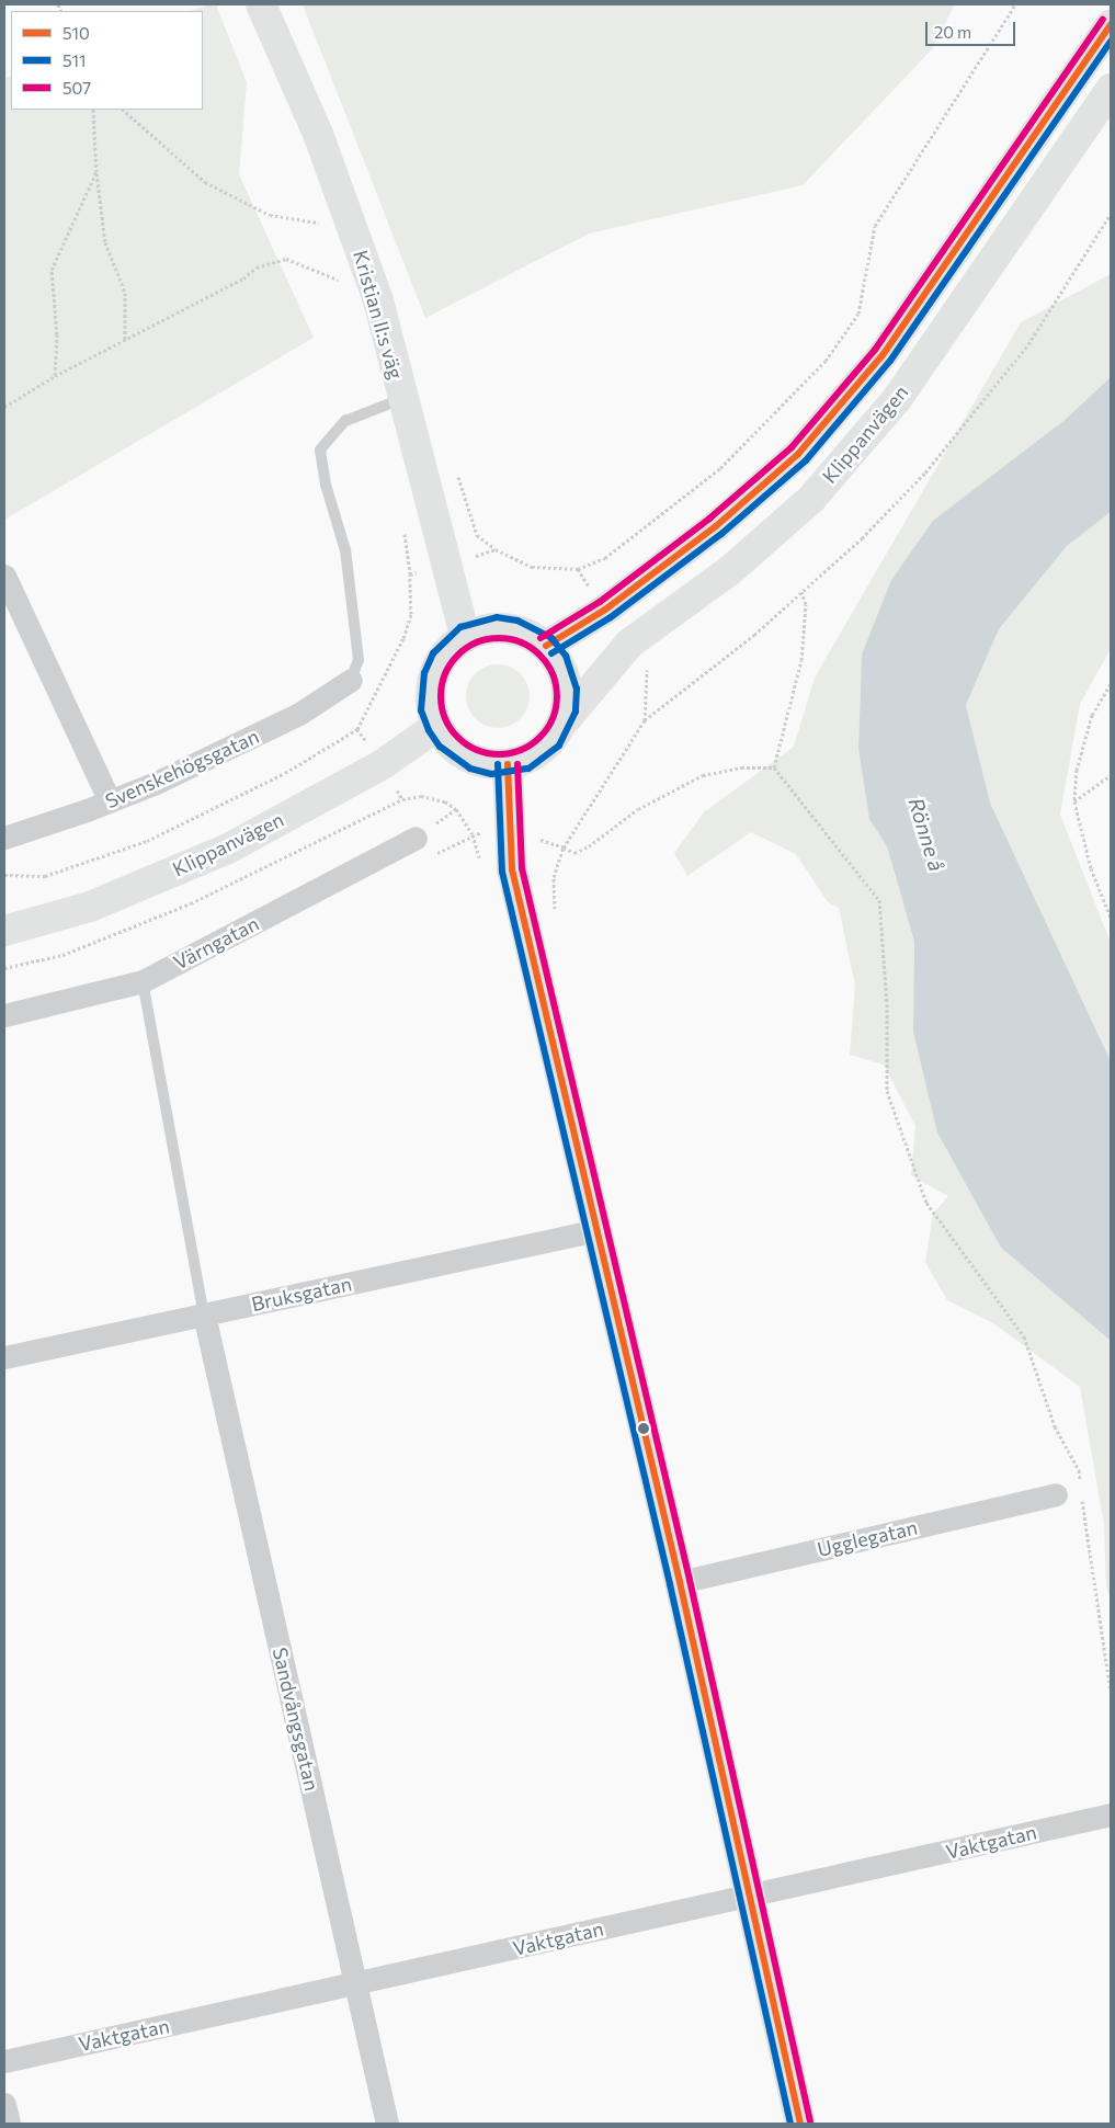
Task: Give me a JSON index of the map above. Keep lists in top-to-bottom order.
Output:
{
  "streets": {
    "main road": ["Kristian II:s väg", "Klippanvägen"],
    "street": [
      "Svenskehögsgatan",
      "Värngatan",
      "Bruksgatan",
      "Ugglegatan",
      "Sandvångsgatan",
      "Vaktgatan"
    ]
  },
  "crossings": [
    ["Kristian II:s väg", "Klippanvägen"],
    ["Bruksgatan", "Sandvångsgatan"],
    ["Sandvångsgatan", "Vaktgatan"]
  ],
  "water": ["Rönne å"],
  "lines": ["transit line 507", "transit line 510", "transit line 511"],
  "legend": ["510", "511", "507"],
  "scale_bar": "20 m"
}
